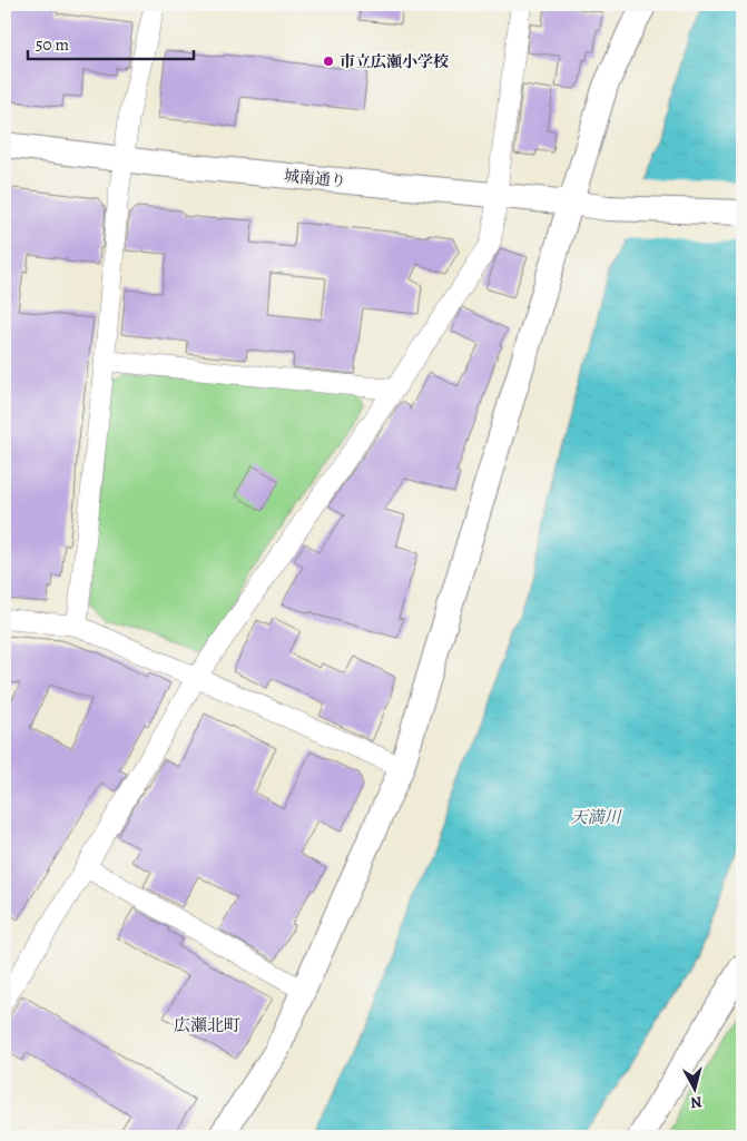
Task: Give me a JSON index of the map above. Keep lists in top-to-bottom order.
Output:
{
  "streets": {
    "street": ["城南通り"]
  },
  "districts": ["広瀬北町"],
  "water": ["天満川"],
  "places": ["市立広瀬小学校"],
  "scale_bar": "50 m",
  "north": "bottom"
}
